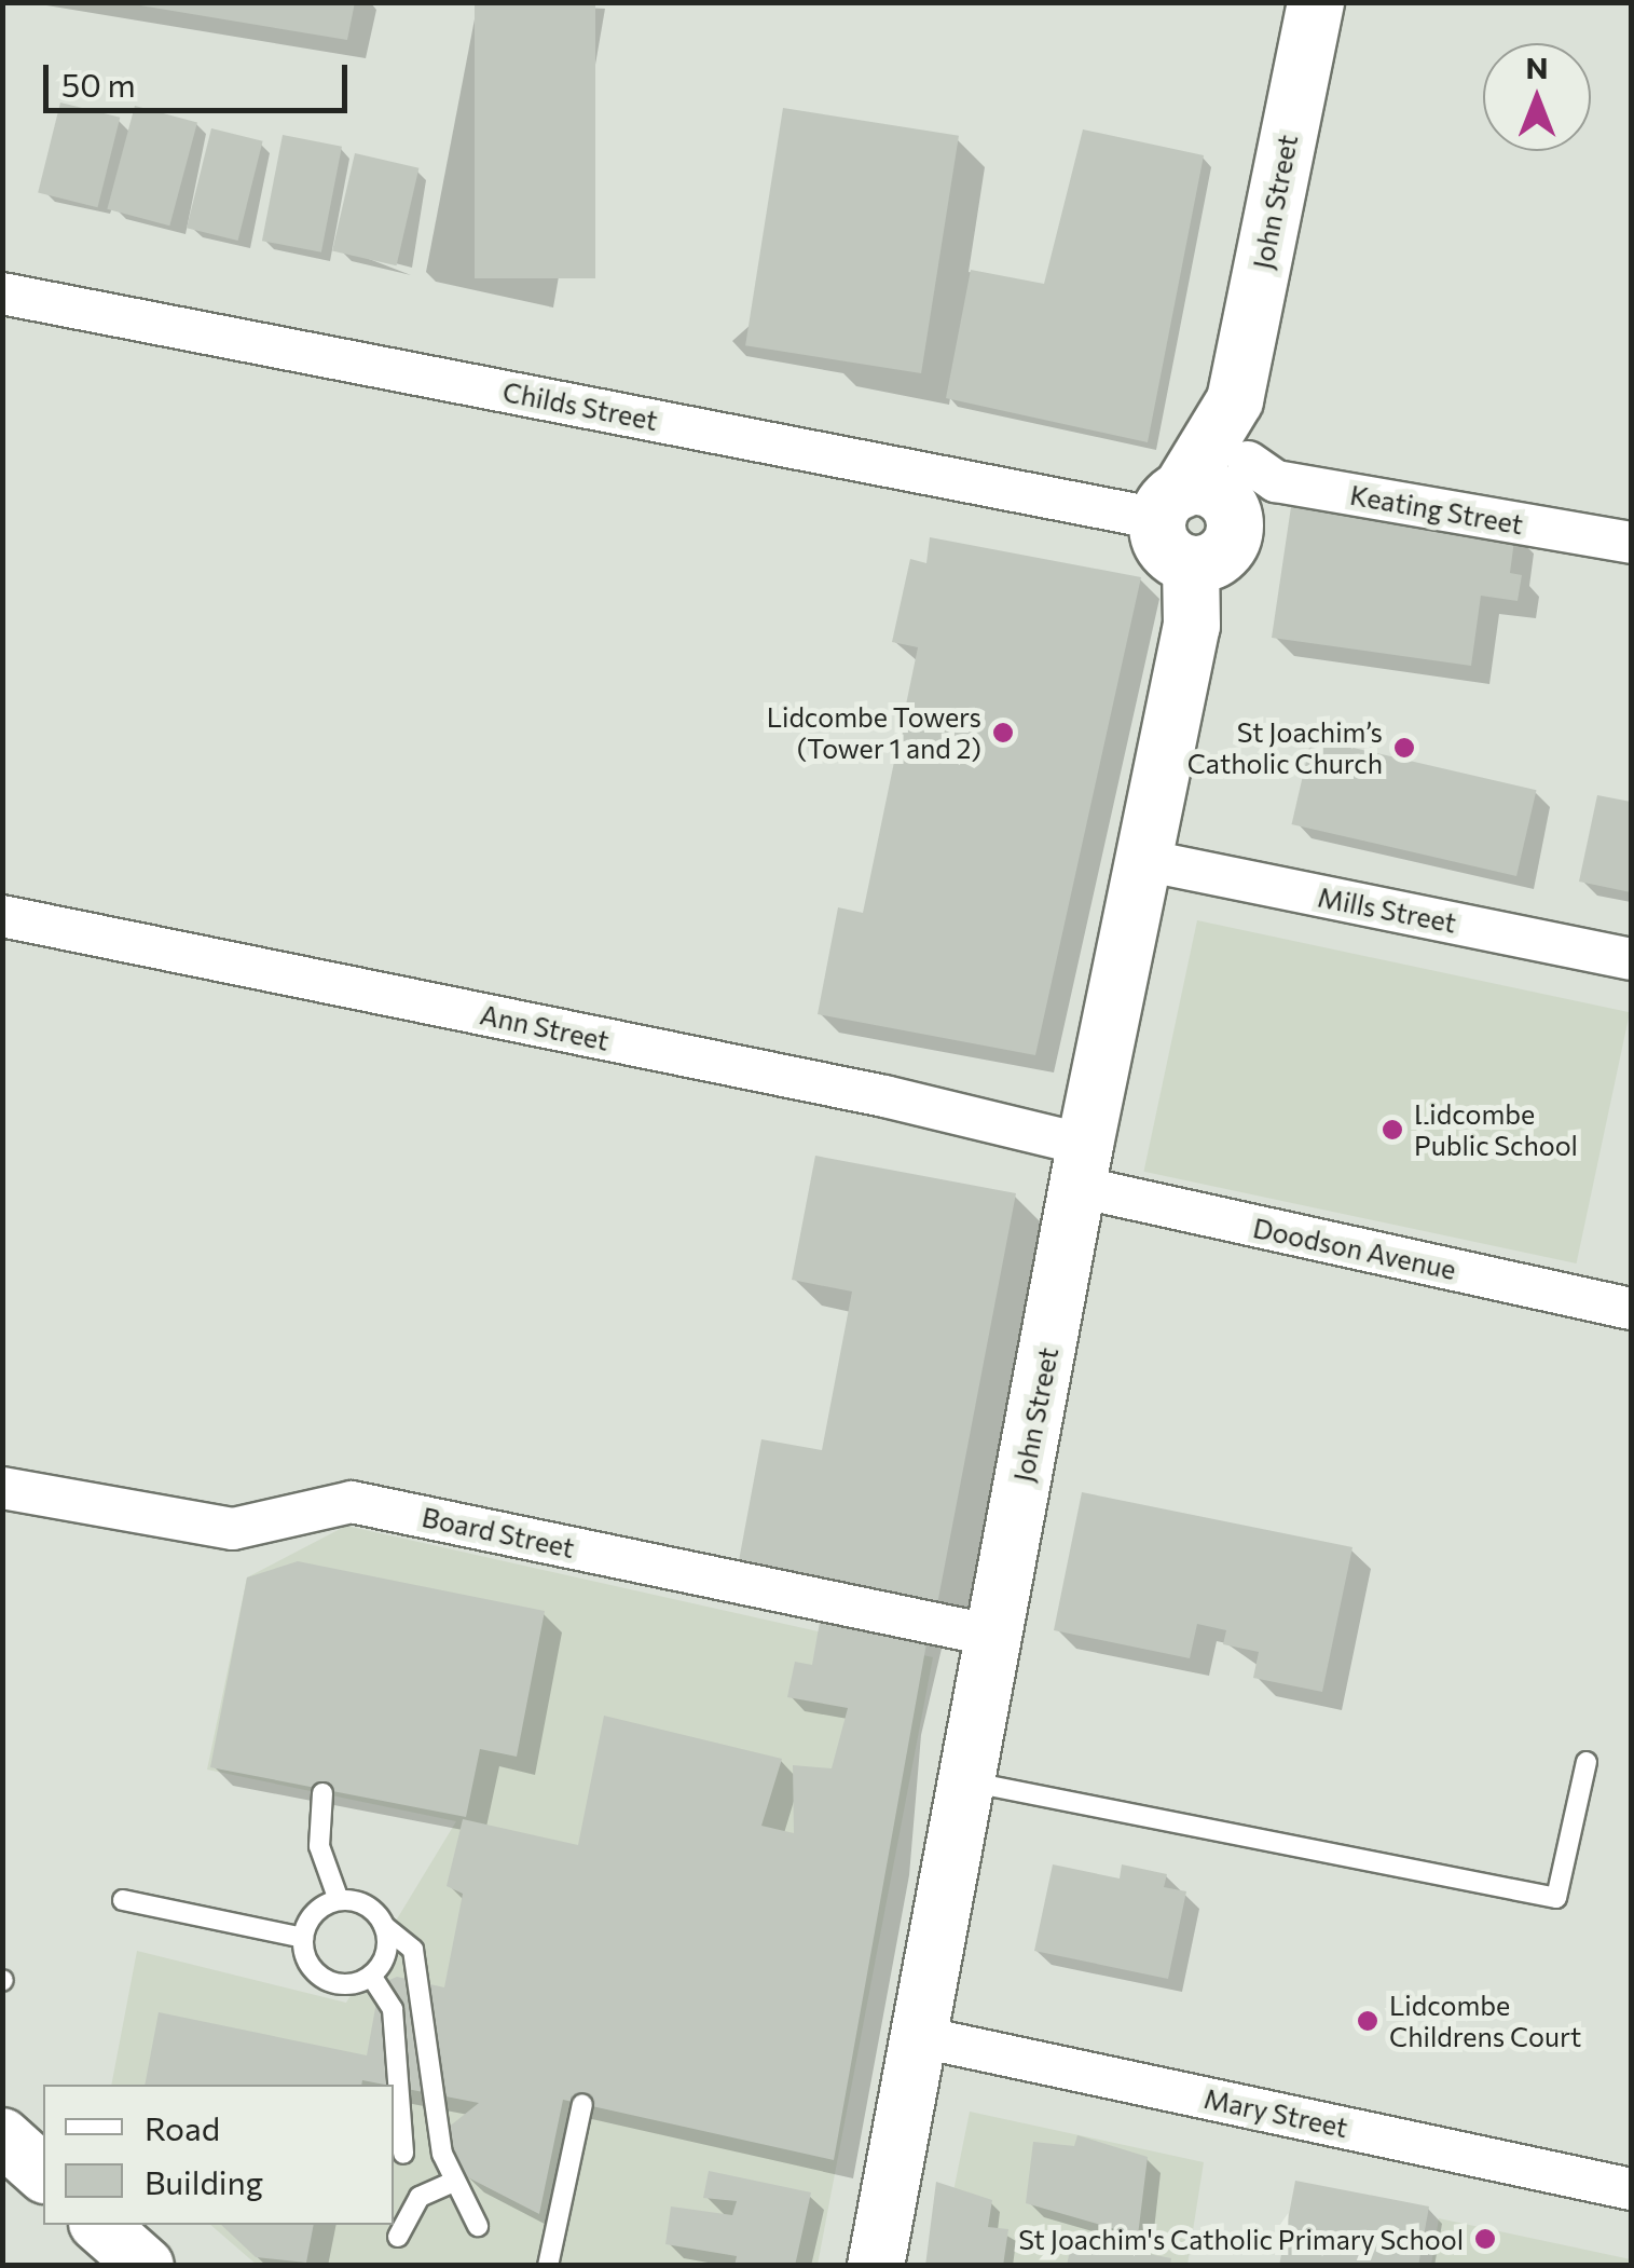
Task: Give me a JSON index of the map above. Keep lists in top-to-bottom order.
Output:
{
  "streets": {
    "street": [
      "John Street",
      "Childs Street",
      "Keating Street",
      "Mills Street",
      "Ann Street",
      "Doodson Avenue",
      "Board Street",
      "Mary Street"
    ]
  },
  "crossings": [
    ["John Street", "Childs Street"],
    ["John Street", "Keating Street"],
    ["John Street", "Mills Street"],
    ["John Street", "Ann Street"],
    ["John Street", "Doodson Avenue"],
    ["John Street", "Board Street"],
    ["John Street", "Mary Street"],
    ["Ann Street", "Doodson Avenue"]
  ],
  "places": [
    "Lidcombe Towers (Tower 1 and 2)",
    "St Joachim’s Catholic Church",
    "Lidcombe Public School",
    "Lidcombe Childrens Court",
    "St Joachim's Catholic Primary School"
  ],
  "legend": ["Road", "Building"],
  "scale_bar": "50 m",
  "north": "top"
}
